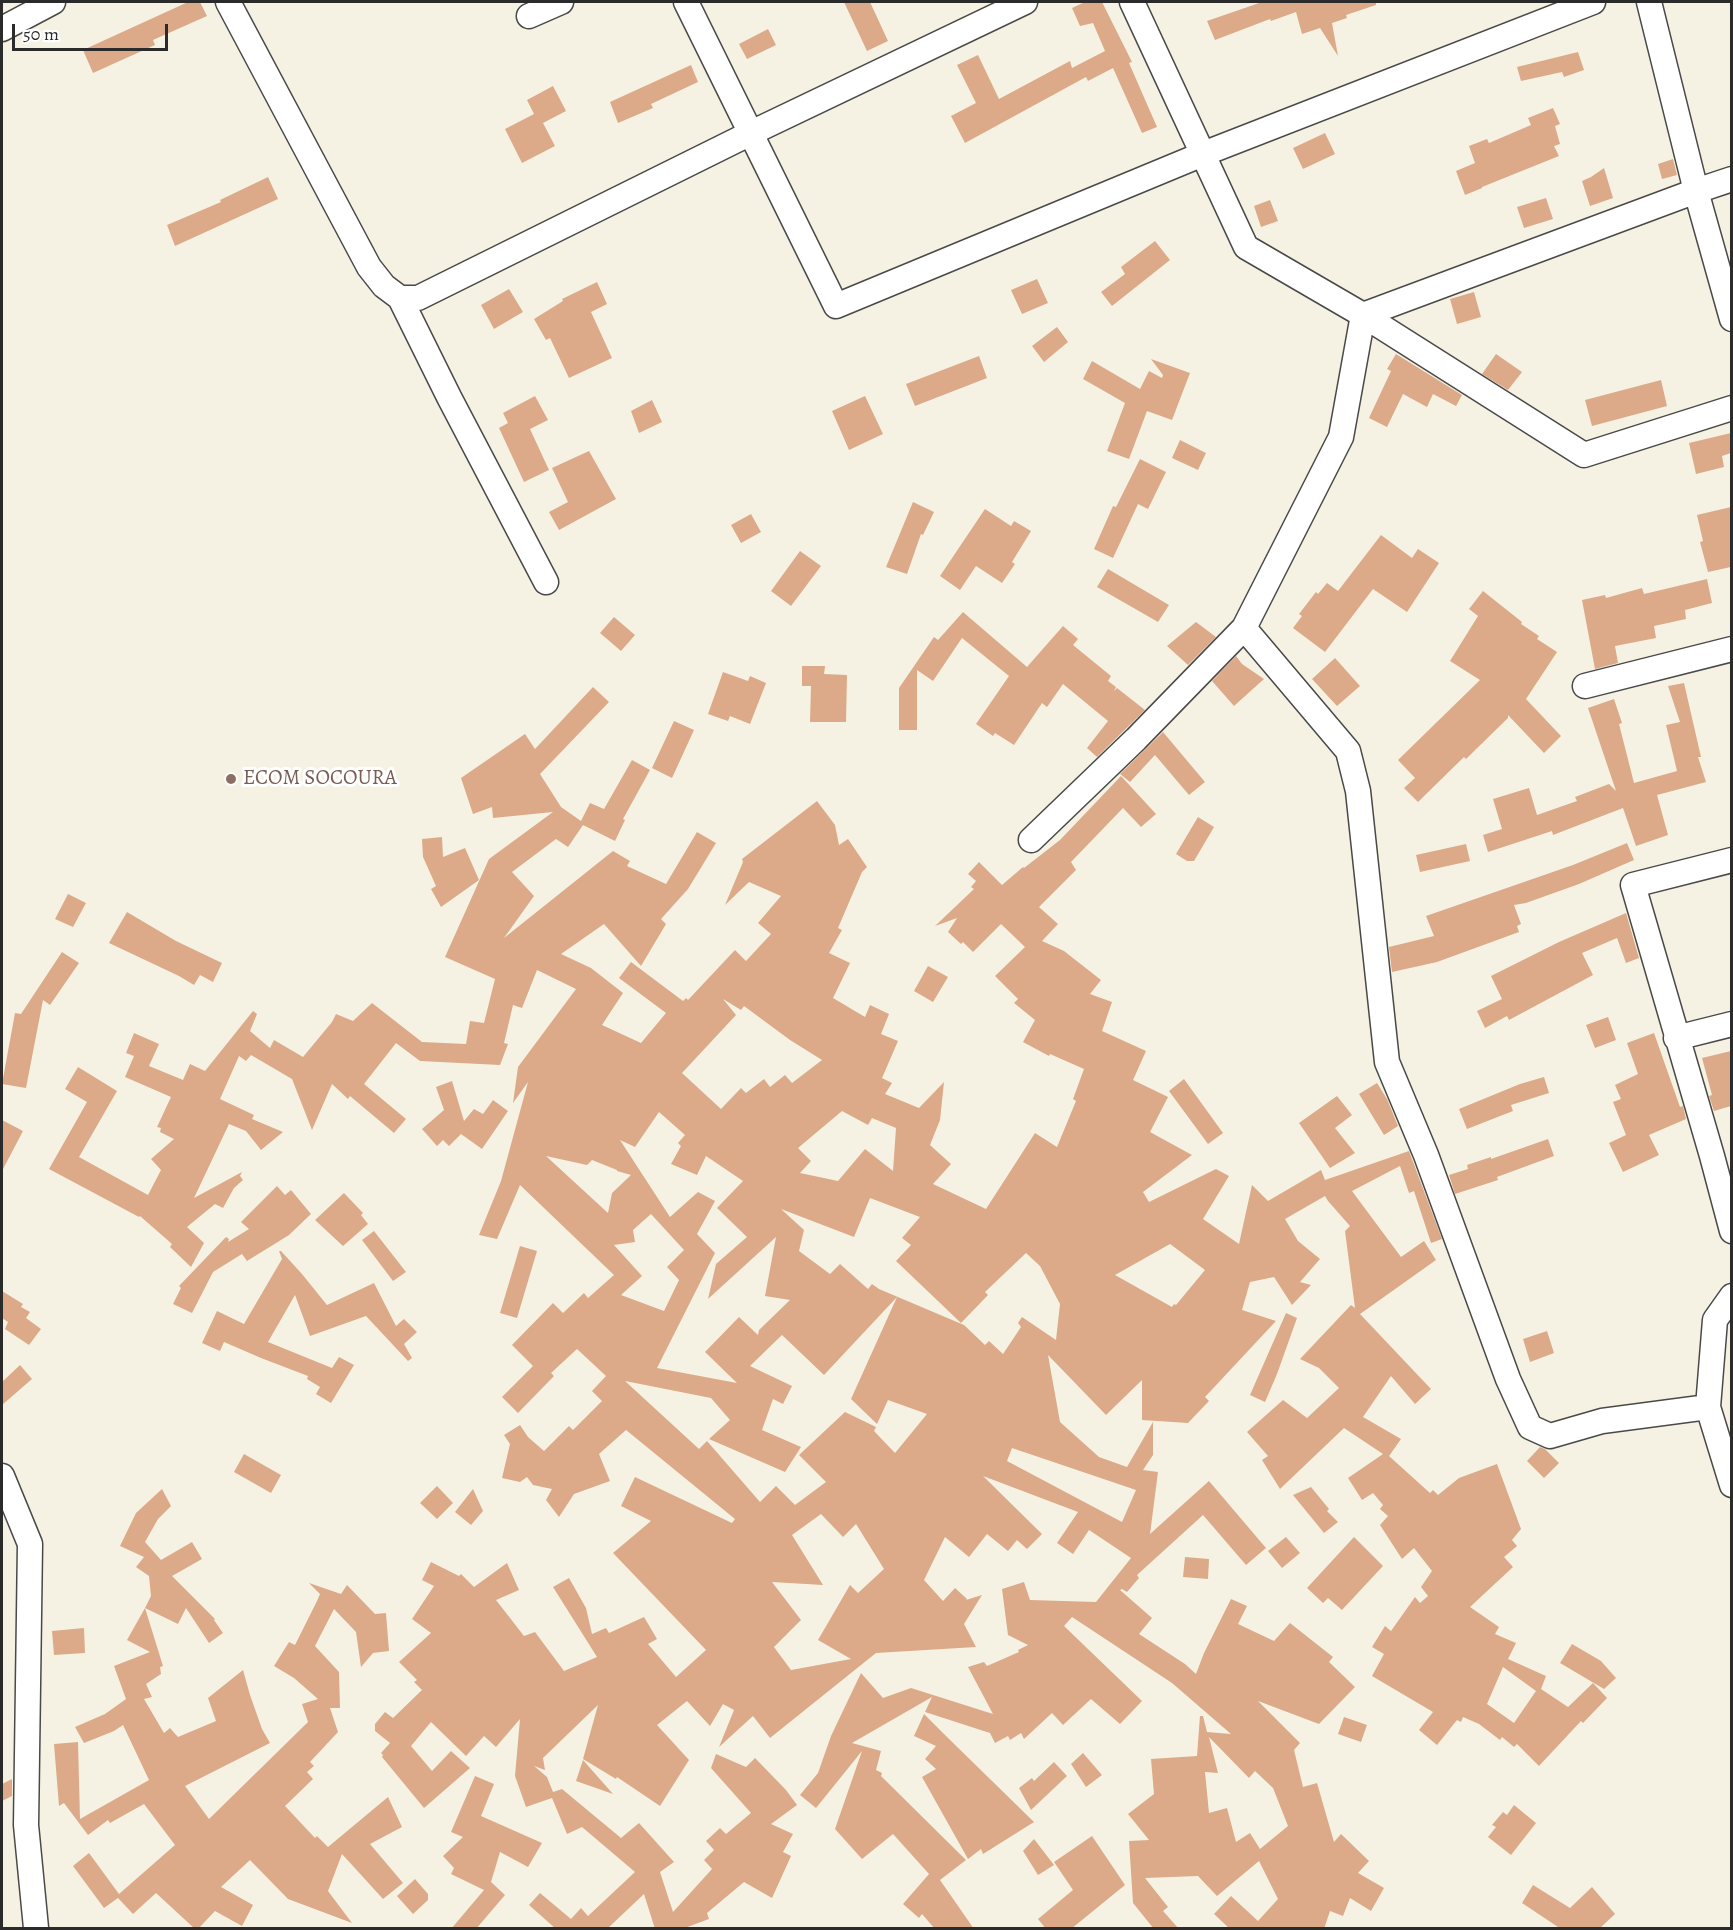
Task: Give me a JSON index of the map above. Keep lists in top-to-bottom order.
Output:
{
  "places": ["ECOM SOCOURA"],
  "scale_bar": "50 m"
}
